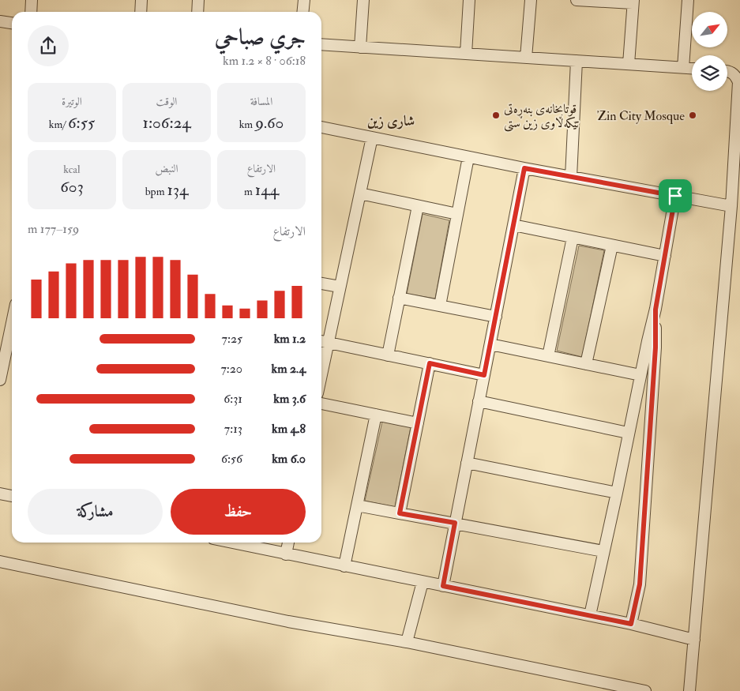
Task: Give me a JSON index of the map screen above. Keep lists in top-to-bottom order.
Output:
{
  "districts": ["شاری زین"],
  "places": ["قوتابخانەی بنەڕەتی تێکەڵاوی زین ستی", "Zin City Mosque"],
  "north": "top right",
  "page": {
    "heading": ["جري صباحي", "06:18 · 8 × 1.2 km"],
    "stats": [
      ["المسافة", "9.60 km"],
      ["الوقت", "1:06:24"],
      ["الوتيرة", "6:55 /km"],
      ["الارتفاع", "144 m"],
      ["النبض", "134 bpm"],
      ["kcal", "603"]
    ],
    "chart": ["الارتفاع", "159–177 m"],
    "list": [
      {
        "name": "1.2 km",
        "note": "7:25"
      },
      {
        "name": "2.4 km",
        "note": "7:20"
      },
      {
        "name": "3.6 km",
        "note": "6:31"
      },
      {
        "name": "4.8 km",
        "note": "7:13"
      },
      {
        "name": "6.0 km",
        "note": "6:56"
      }
    ],
    "buttons": ["حفظ", "مشاركة"]
  }
}
